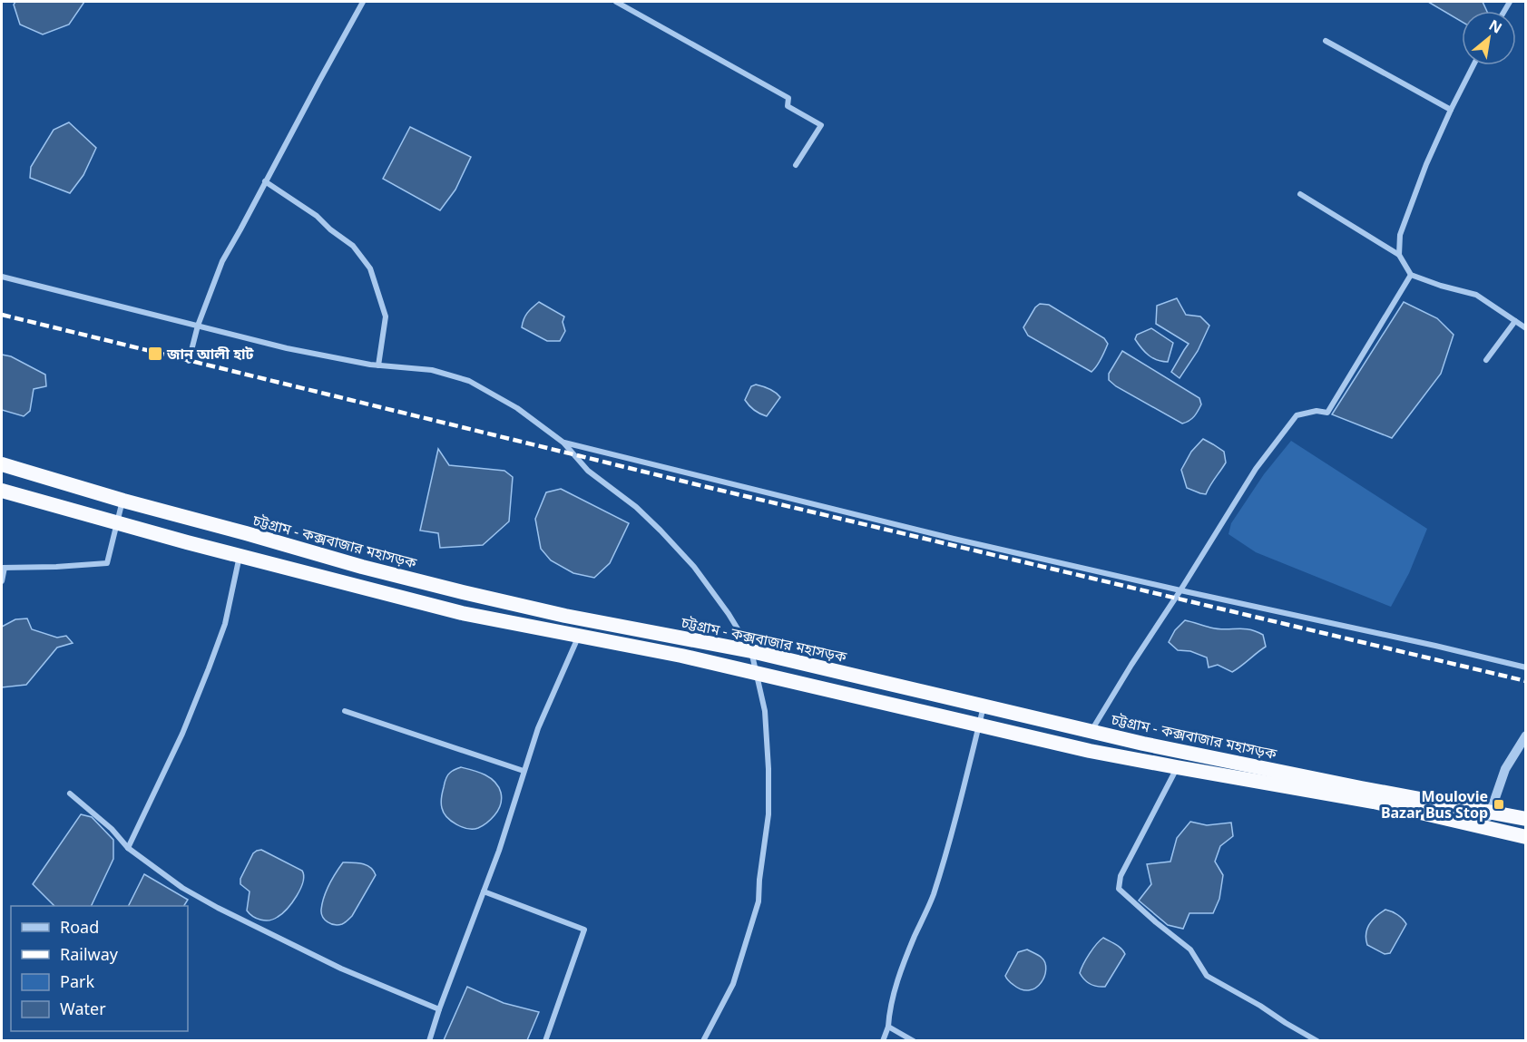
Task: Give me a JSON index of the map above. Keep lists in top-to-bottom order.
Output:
{
  "streets": {
    "highway": ["চট্টগ্রাম - কক্সবাজার মহাসড়ক"]
  },
  "places": {
    "transit": ["জান আলী হাট", "Moulovie Bazar Bus Stop"]
  },
  "legend": [
    "Road",
    "Railway",
    "Park",
    "Water"
  ],
  "north": "top right"
}
